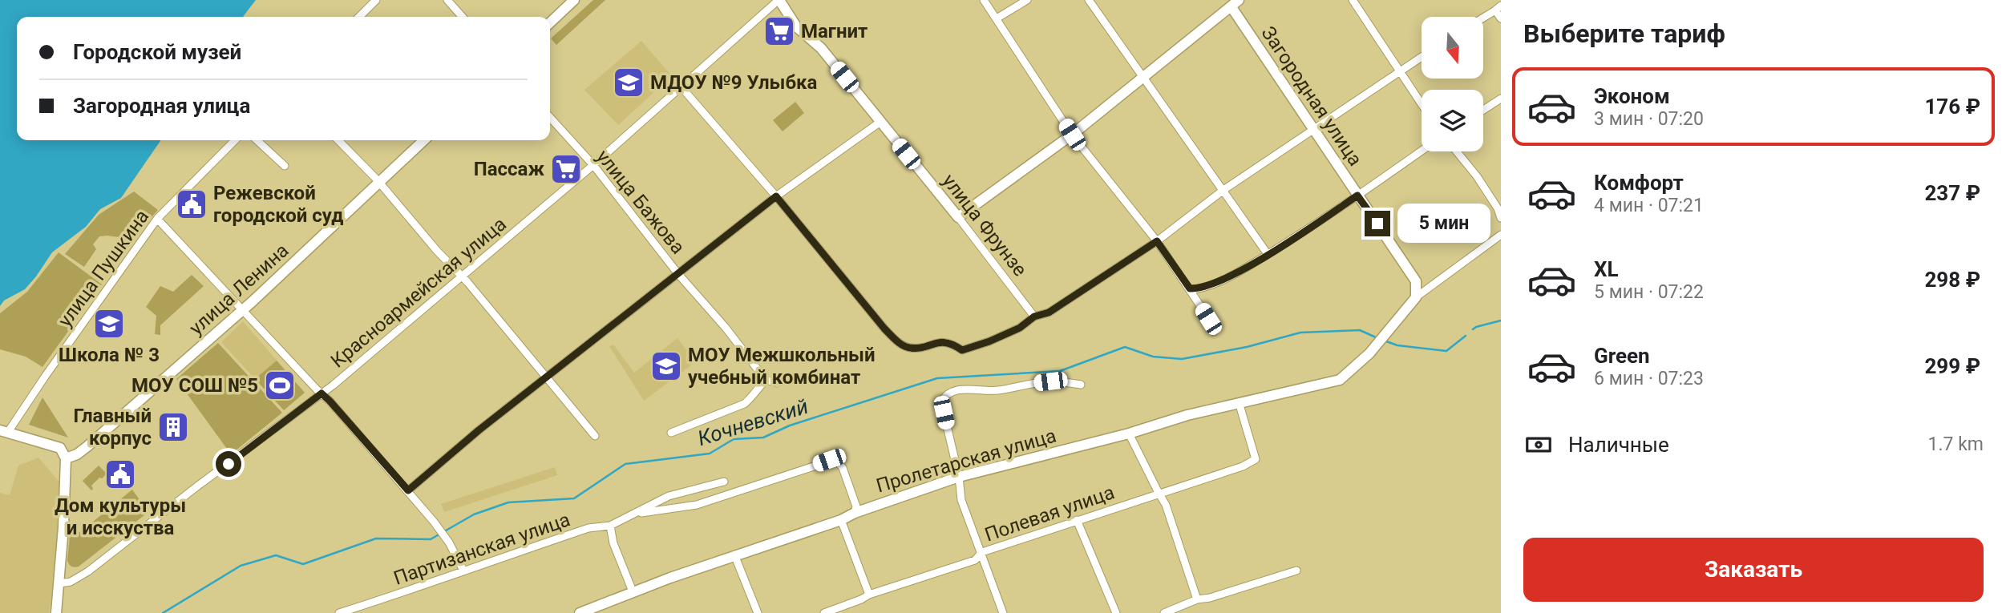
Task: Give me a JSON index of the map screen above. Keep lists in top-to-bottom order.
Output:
{
  "streets": {
    "street": [
      "Загородная улица",
      "улица Бажова",
      "улица Фрунзе",
      "улица Пушкина",
      "улица Ленина",
      "Красноармейская улица",
      "Пролетарская улица",
      "Полевая улица",
      "Партизанская улица"
    ]
  },
  "crossings": [
    ["Загородная улица", "Пролетарская улица"],
    ["улица Бажова", "Красноармейская улица"],
    ["улица Фрунзе", "Красноармейская улица"],
    ["Пролетарская улица", "Полевая улица"],
    ["Пролетарская улица", "Партизанская улица"]
  ],
  "water": ["Кочневский"],
  "places": {
    "supermarket": ["Магнит", "Пассаж"],
    "school or university": ["МДОУ №9 Улыбка", "Школа № 3", "МОУ Межшкольный учебный комбинат"],
    "public building": ["Режевской городской суд", "Дом культуры и исскуства"],
    "sports": ["МОУ СОШ №5"],
    "building": ["Главный корпус"]
  },
  "north": "bottom",
  "page": {
    "heading": "Выберите тариф",
    "banner": ["Городской музей", "Загородная улица"],
    "list": [
      {
        "name": "Эконом",
        "note": "3 мин · 07:20",
        "value": "176 ₽"
      },
      {
        "name": "Комфорт",
        "note": "4 мин · 07:21",
        "value": "237 ₽"
      },
      {
        "name": "XL",
        "note": "5 мин · 07:22",
        "value": "298 ₽"
      },
      {
        "name": "Green",
        "note": "6 мин · 07:23",
        "value": "299 ₽"
      }
    ],
    "bubble": "5 мин",
    "pay": ["Наличные", "1.7 km"],
    "buttons": "Заказать"
  }
}
